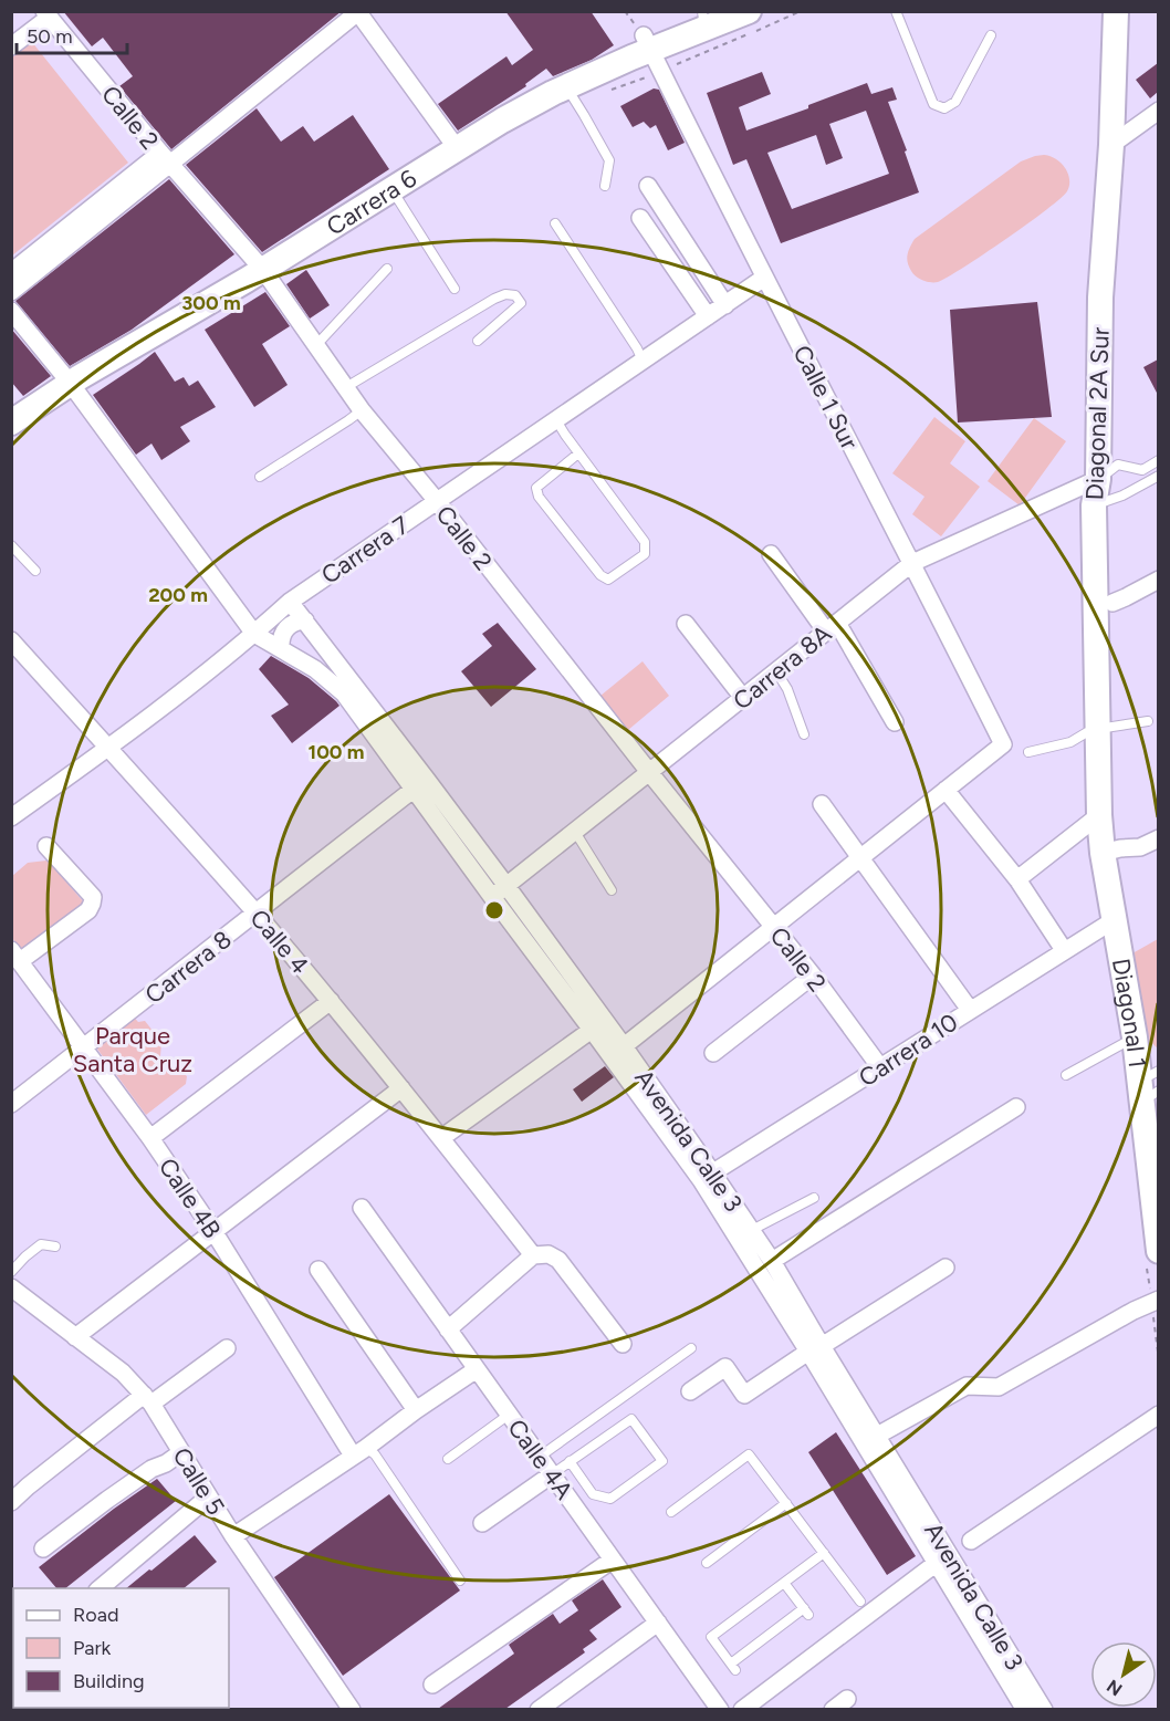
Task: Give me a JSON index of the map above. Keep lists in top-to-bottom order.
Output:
{
  "streets": {
    "main road": ["Carrera 6", "Diagonal 2A Sur", "Diagonal 1"],
    "street": [
      "Calle 2",
      "Calle 1 Sur",
      "Carrera 7",
      "Carrera 8A",
      "Calle 4",
      "Carrera 8",
      "Carrera 10",
      "Avenida Calle 3",
      "Calle 4B",
      "Calle 4A",
      "Calle 5"
    ]
  },
  "crossings": [
    ["Calle 2", "Carrera 6"],
    ["Calle 2", "Carrera 7"],
    ["Calle 2", "Carrera 8A"],
    ["Calle 2", "Carrera 10"],
    ["Carrera 6", "Calle 1 Sur"],
    ["Calle 1 Sur", "Carrera 7"],
    ["Calle 1 Sur", "Carrera 8A"],
    ["Diagonal 2A Sur", "Carrera 8A"],
    ["Diagonal 2A Sur", "Diagonal 1"],
    ["Carrera 7", "Calle 4"],
    ["Carrera 7", "Avenida Calle 3"],
    ["Carrera 8A", "Avenida Calle 3"],
    ["Calle 4", "Carrera 8"],
    ["Carrera 8", "Avenida Calle 3"],
    ["Carrera 8", "Calle 4B"],
    ["Diagonal 1", "Carrera 10"],
    ["Carrera 10", "Avenida Calle 3"]
  ],
  "parks": ["Parque Santa Cruz"],
  "legend": ["Road", "Park", "Building"],
  "scale_bar": "50 m",
  "north": "bottom left",
  "rings": ["300 m", "200 m", "100 m"]
}
